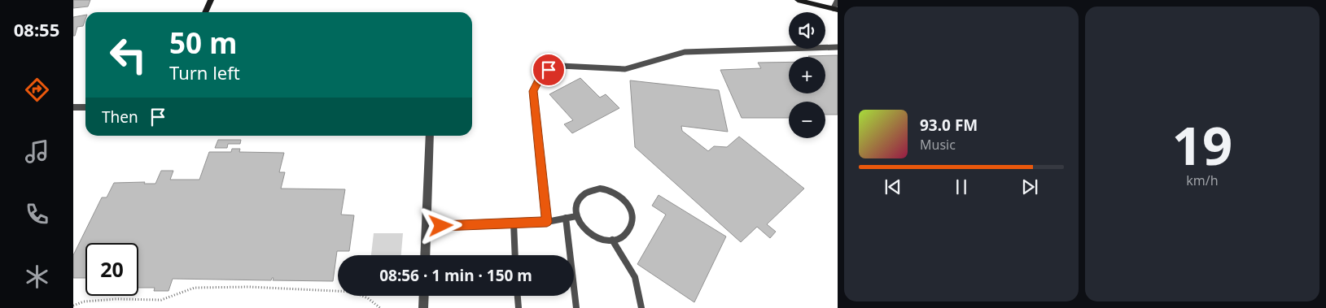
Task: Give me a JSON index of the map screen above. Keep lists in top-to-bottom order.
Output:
{
  "page": {
    "tabs": "08:55",
    "tile": ["19", "km/h"],
    "map_buttons": ["+", "−"],
    "turn": ["50 m", "Turn left"],
    "then": "Then",
    "song": ["93.0 FM", "Music"],
    "limit": "20",
    "trip": "08:56 · 1 min · 150 m"
  }
}
